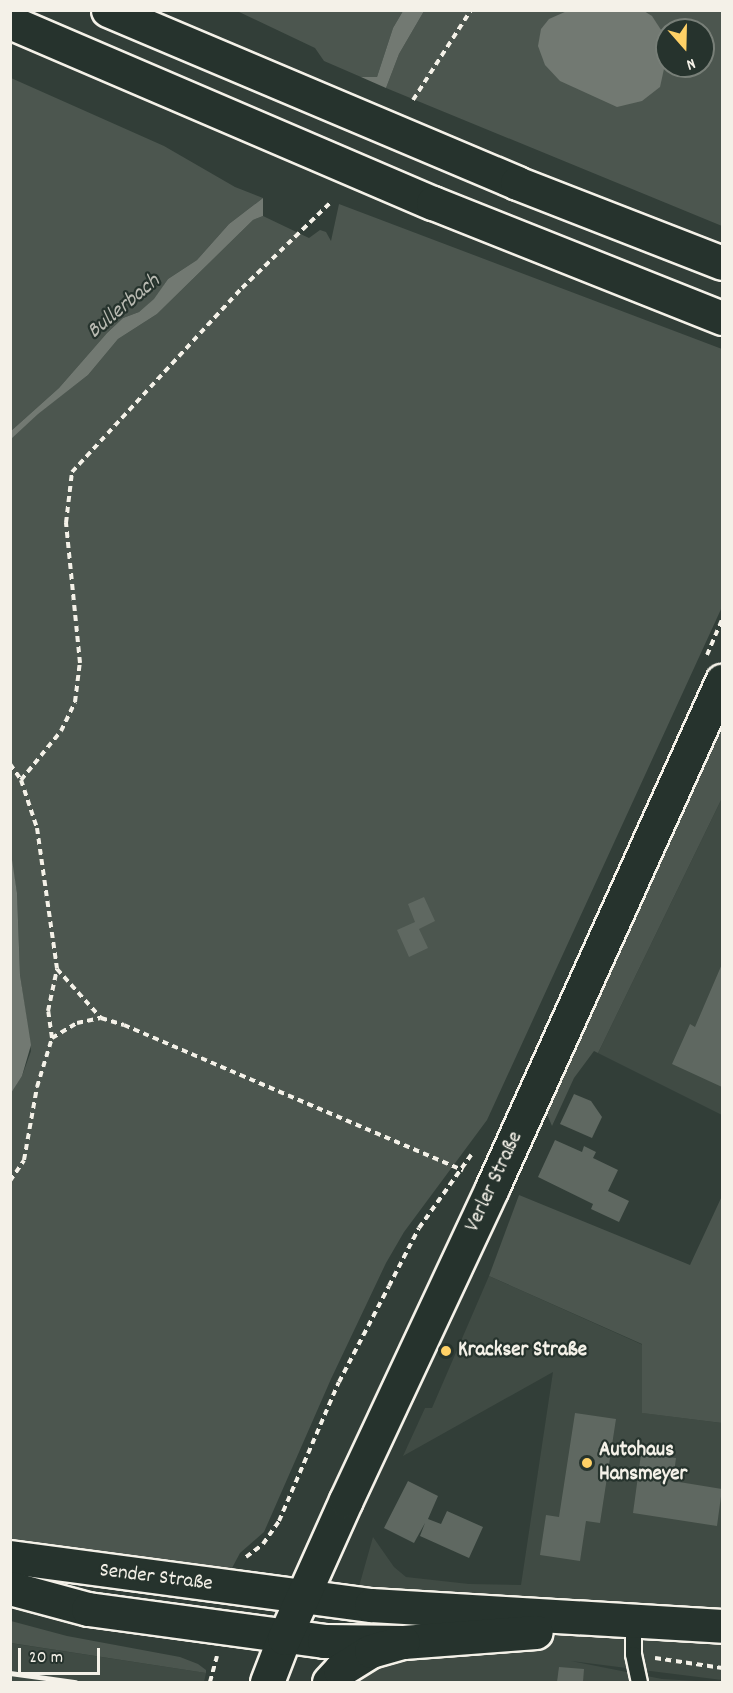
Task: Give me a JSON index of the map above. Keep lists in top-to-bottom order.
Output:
{
  "streets": {
    "main road": ["Verler Straße", "Sender Straße"]
  },
  "crossings": [
    ["Verler Straße", "Sender Straße"]
  ],
  "water": ["Bullerbach"],
  "places": ["Krackser Straße", "Autohaus Hansmeyer"],
  "scale_bar": "20 m",
  "north": "bottom"
}
